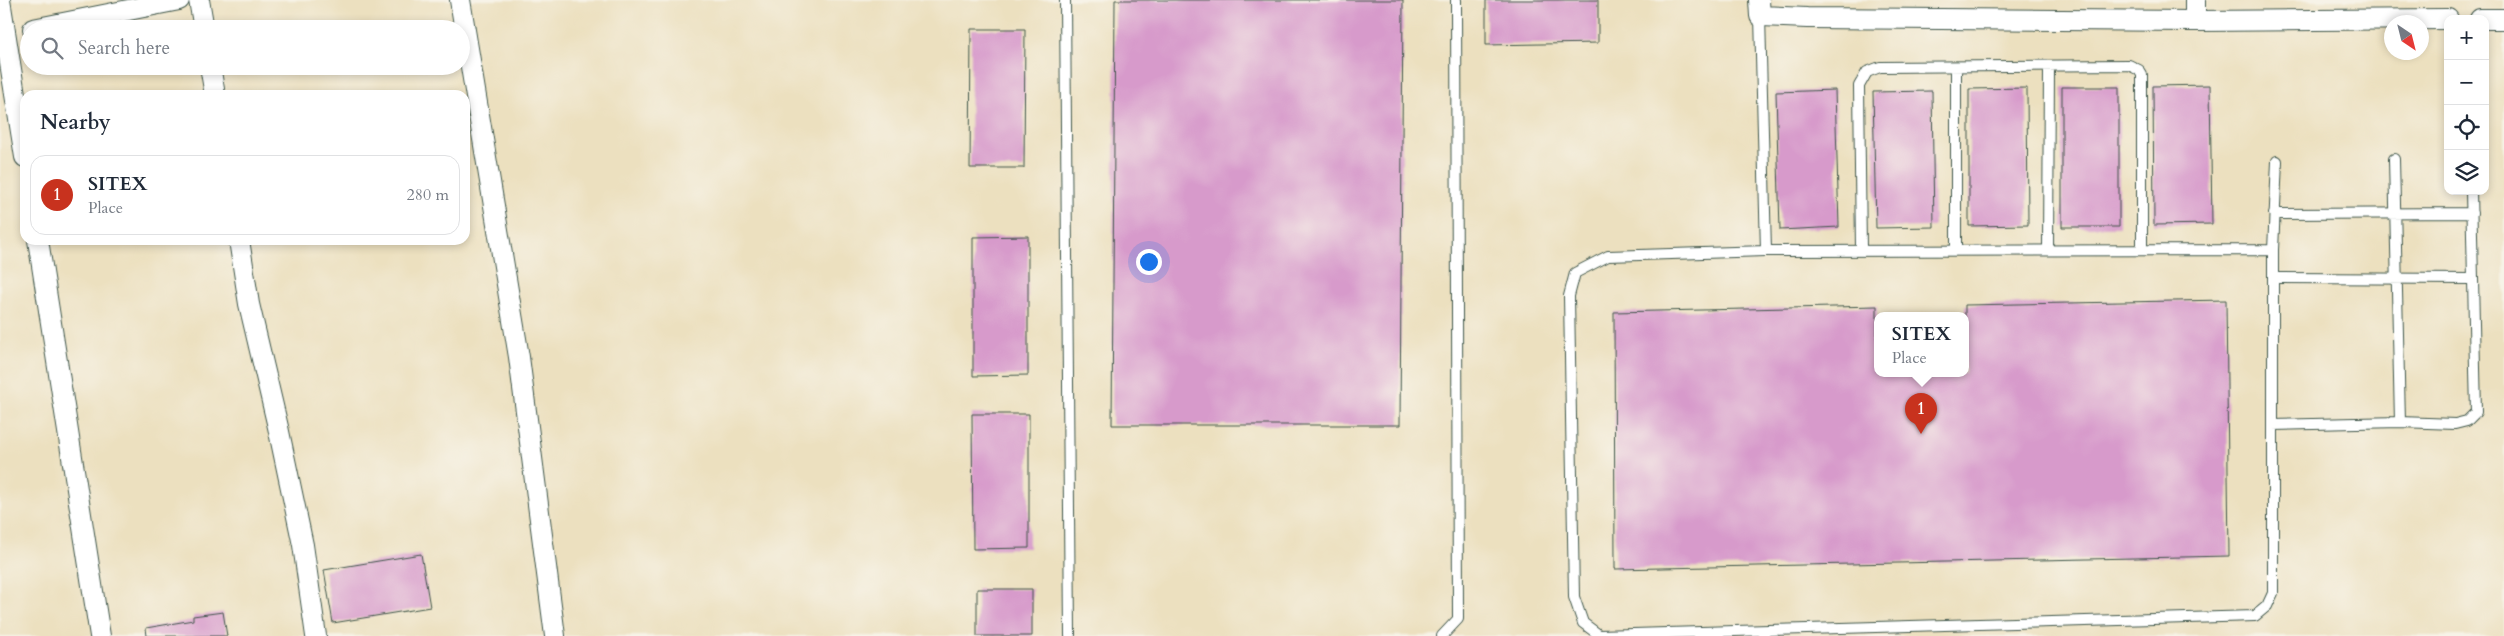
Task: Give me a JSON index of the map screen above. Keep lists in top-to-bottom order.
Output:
{
  "north": "bottom right",
  "page": {
    "map_buttons": ["+", "−"],
    "search": "Search here",
    "heading": "Nearby",
    "list": [
      {
        "mark": "1",
        "name": "SITEX",
        "note": "Place",
        "value": "280 m"
      }
    ],
    "popup": ["SITEX", "Place"],
    "pins": "1"
  }
}
